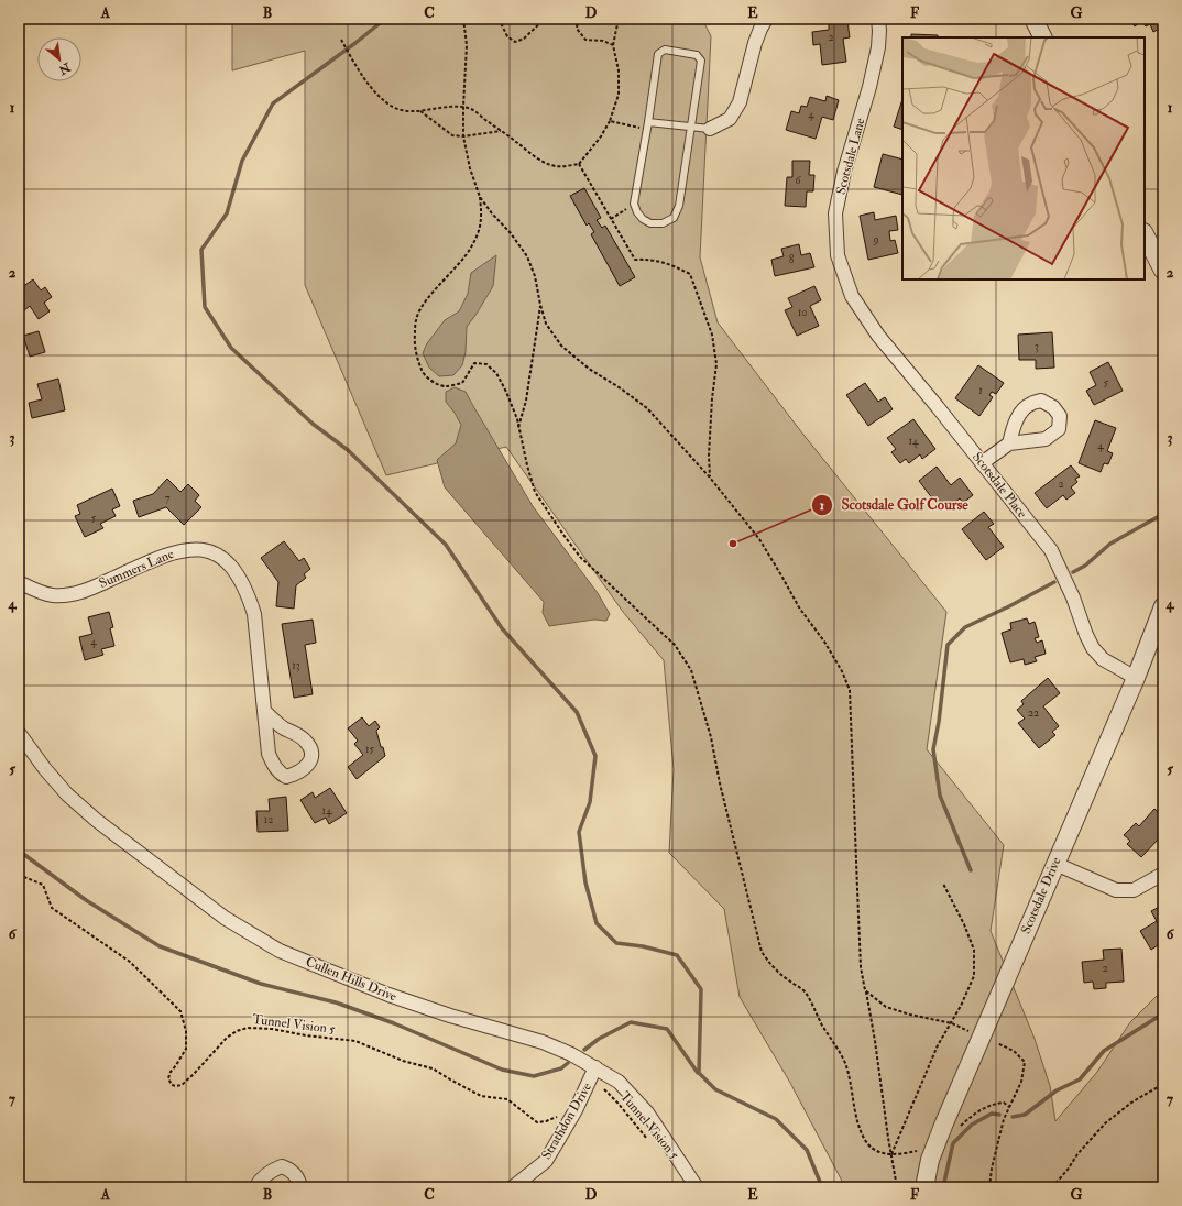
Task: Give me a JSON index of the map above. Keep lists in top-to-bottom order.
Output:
{
  "streets": {
    "street": [
      "Scotsdale Lane",
      "Scotsdale Place",
      "Summers Lane",
      "Scotsdale Drive",
      "Cullen Hills Drive",
      "Strathdon Drive"
    ],
    "path": ["Tunnel Vision 5"]
  },
  "crossings": [
    ["Scotsdale Lane", "Scotsdale Place"],
    ["Scotsdale Place", "Scotsdale Drive"],
    ["Cullen Hills Drive", "Strathdon Drive"]
  ],
  "places": ["Scotsdale Golf Course"],
  "house_numbers": [
    "2",
    "4",
    "6",
    "9",
    "8",
    "10",
    "3",
    "5",
    "1",
    "14",
    "4",
    "2",
    "7",
    "5",
    "4",
    "13",
    "22",
    "15",
    "14",
    "12",
    "2"
  ],
  "north": "bottom right",
  "grid": {
    "columns": [
      "A",
      "B",
      "C",
      "D",
      "E",
      "F",
      "G"
    ],
    "rows": [
      "1",
      "2",
      "3",
      "4",
      "5",
      "6",
      "7"
    ]
  }
}
